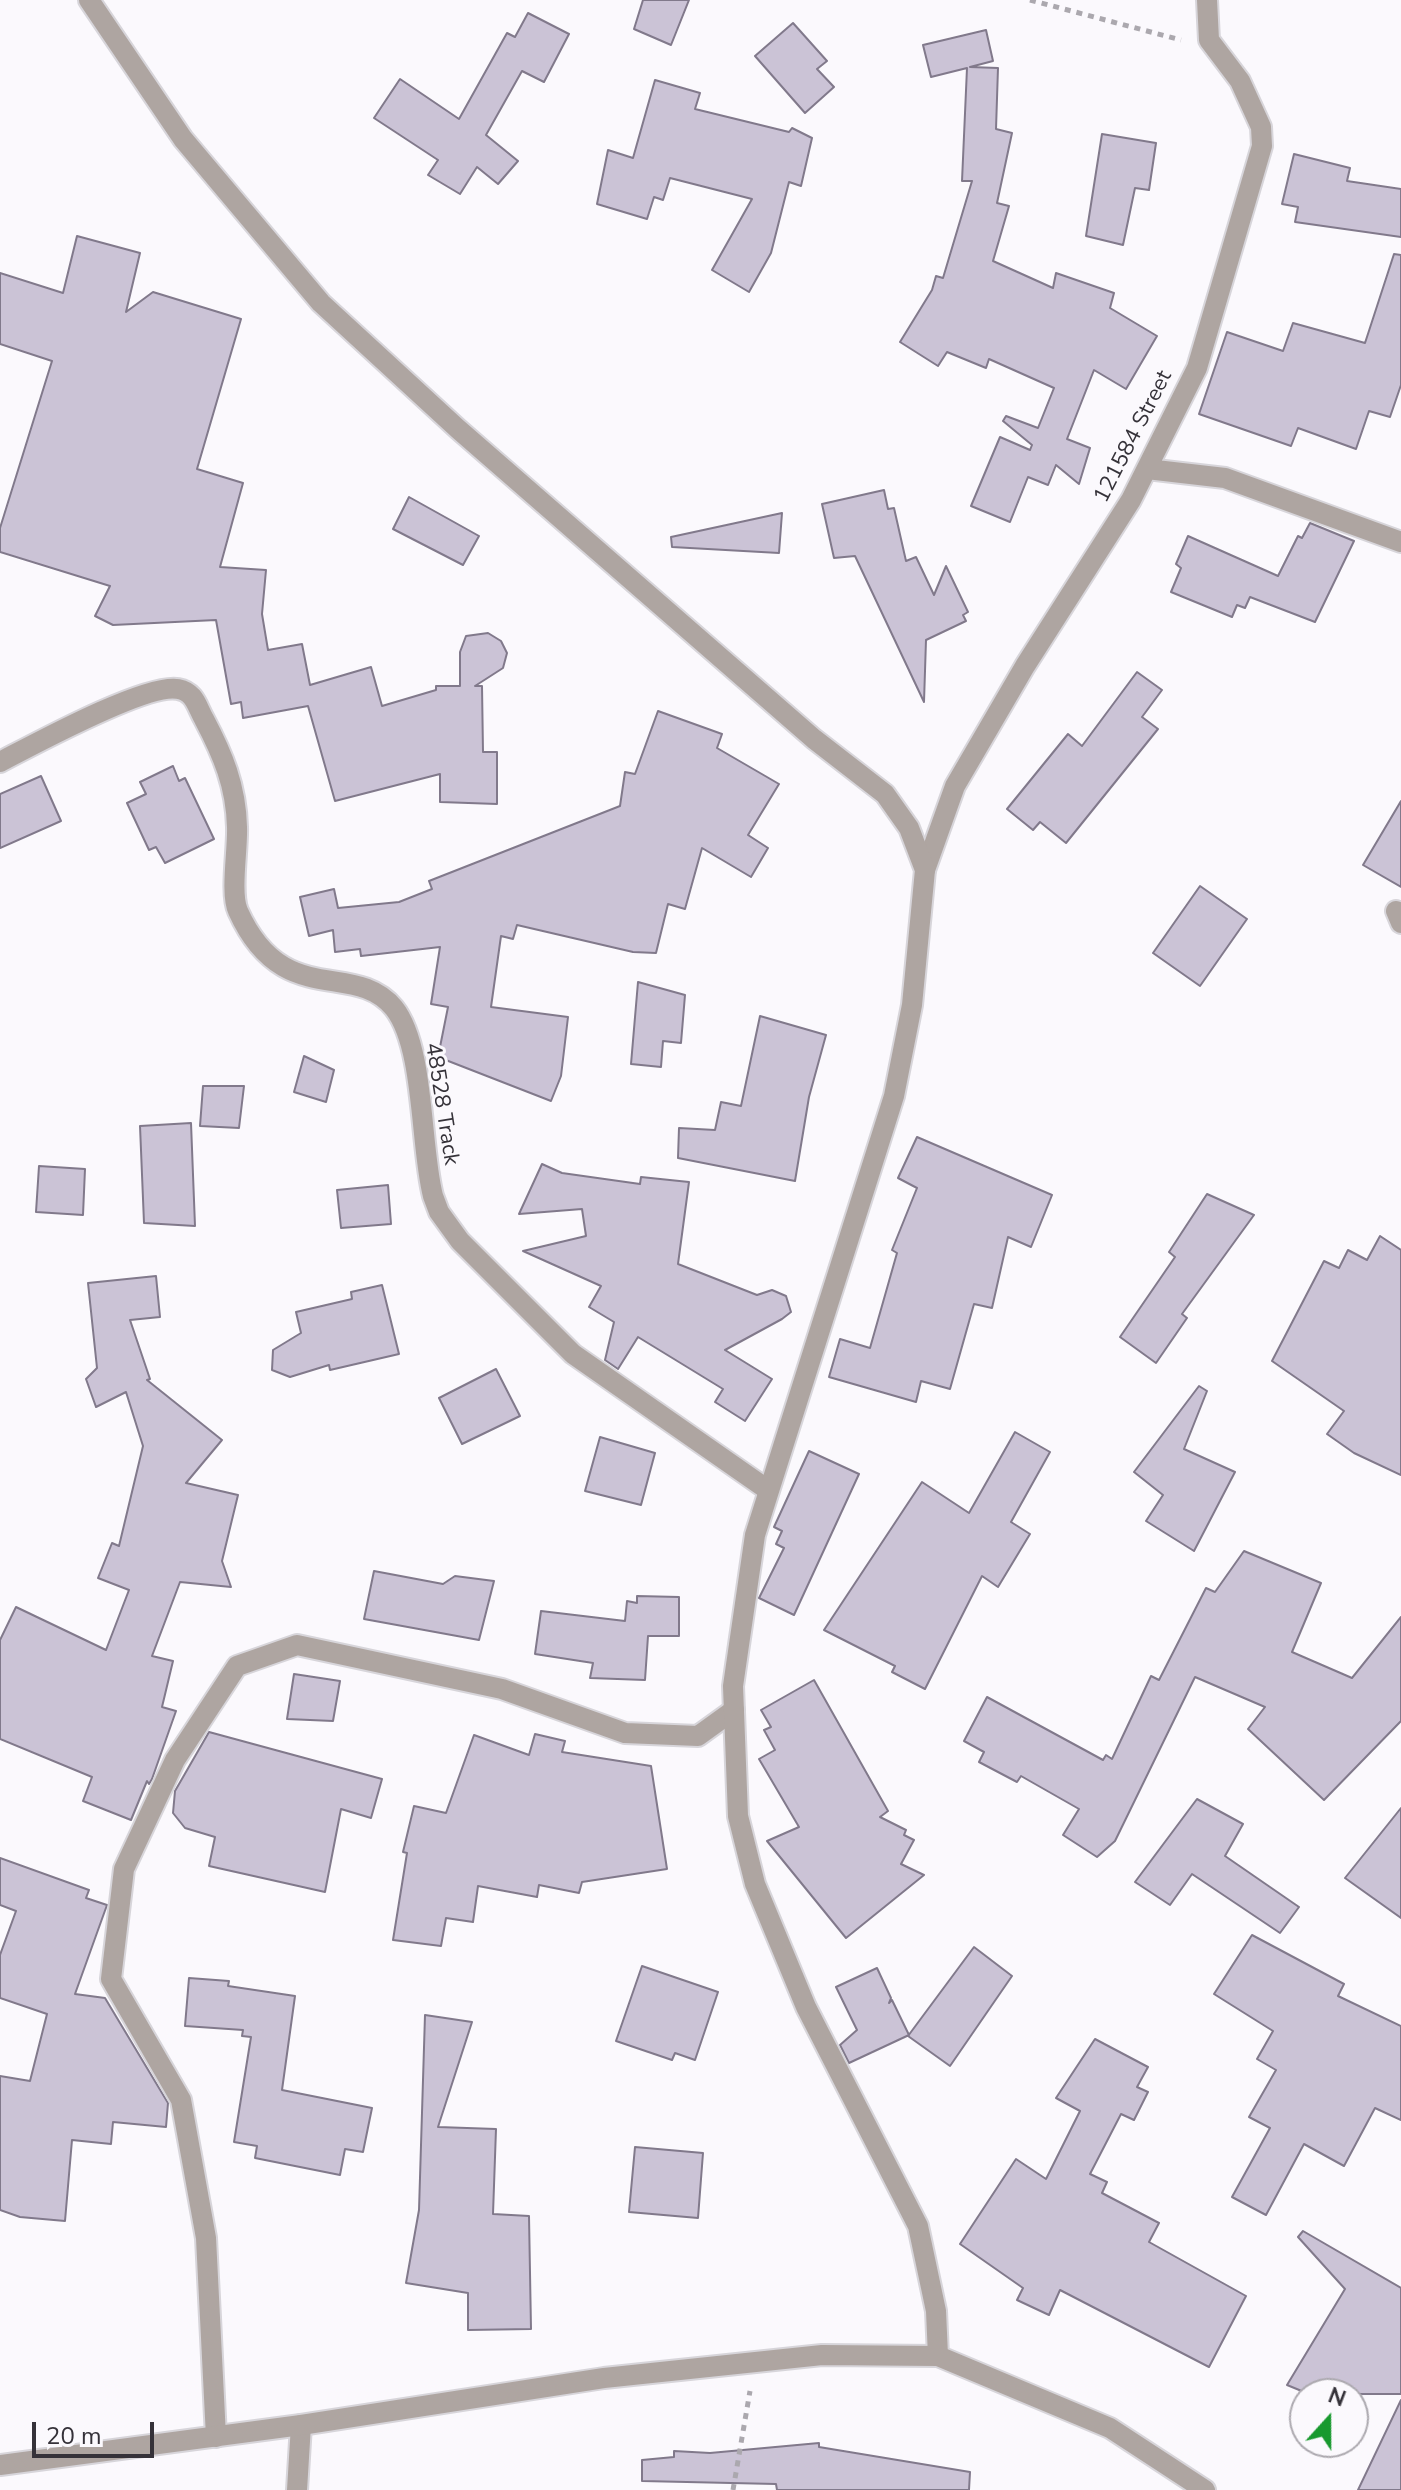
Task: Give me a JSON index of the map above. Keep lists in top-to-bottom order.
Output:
{
  "streets": {
    "street": ["121584 Street", "48528 Track"]
  },
  "scale_bar": "20 m",
  "north": "top"
}
